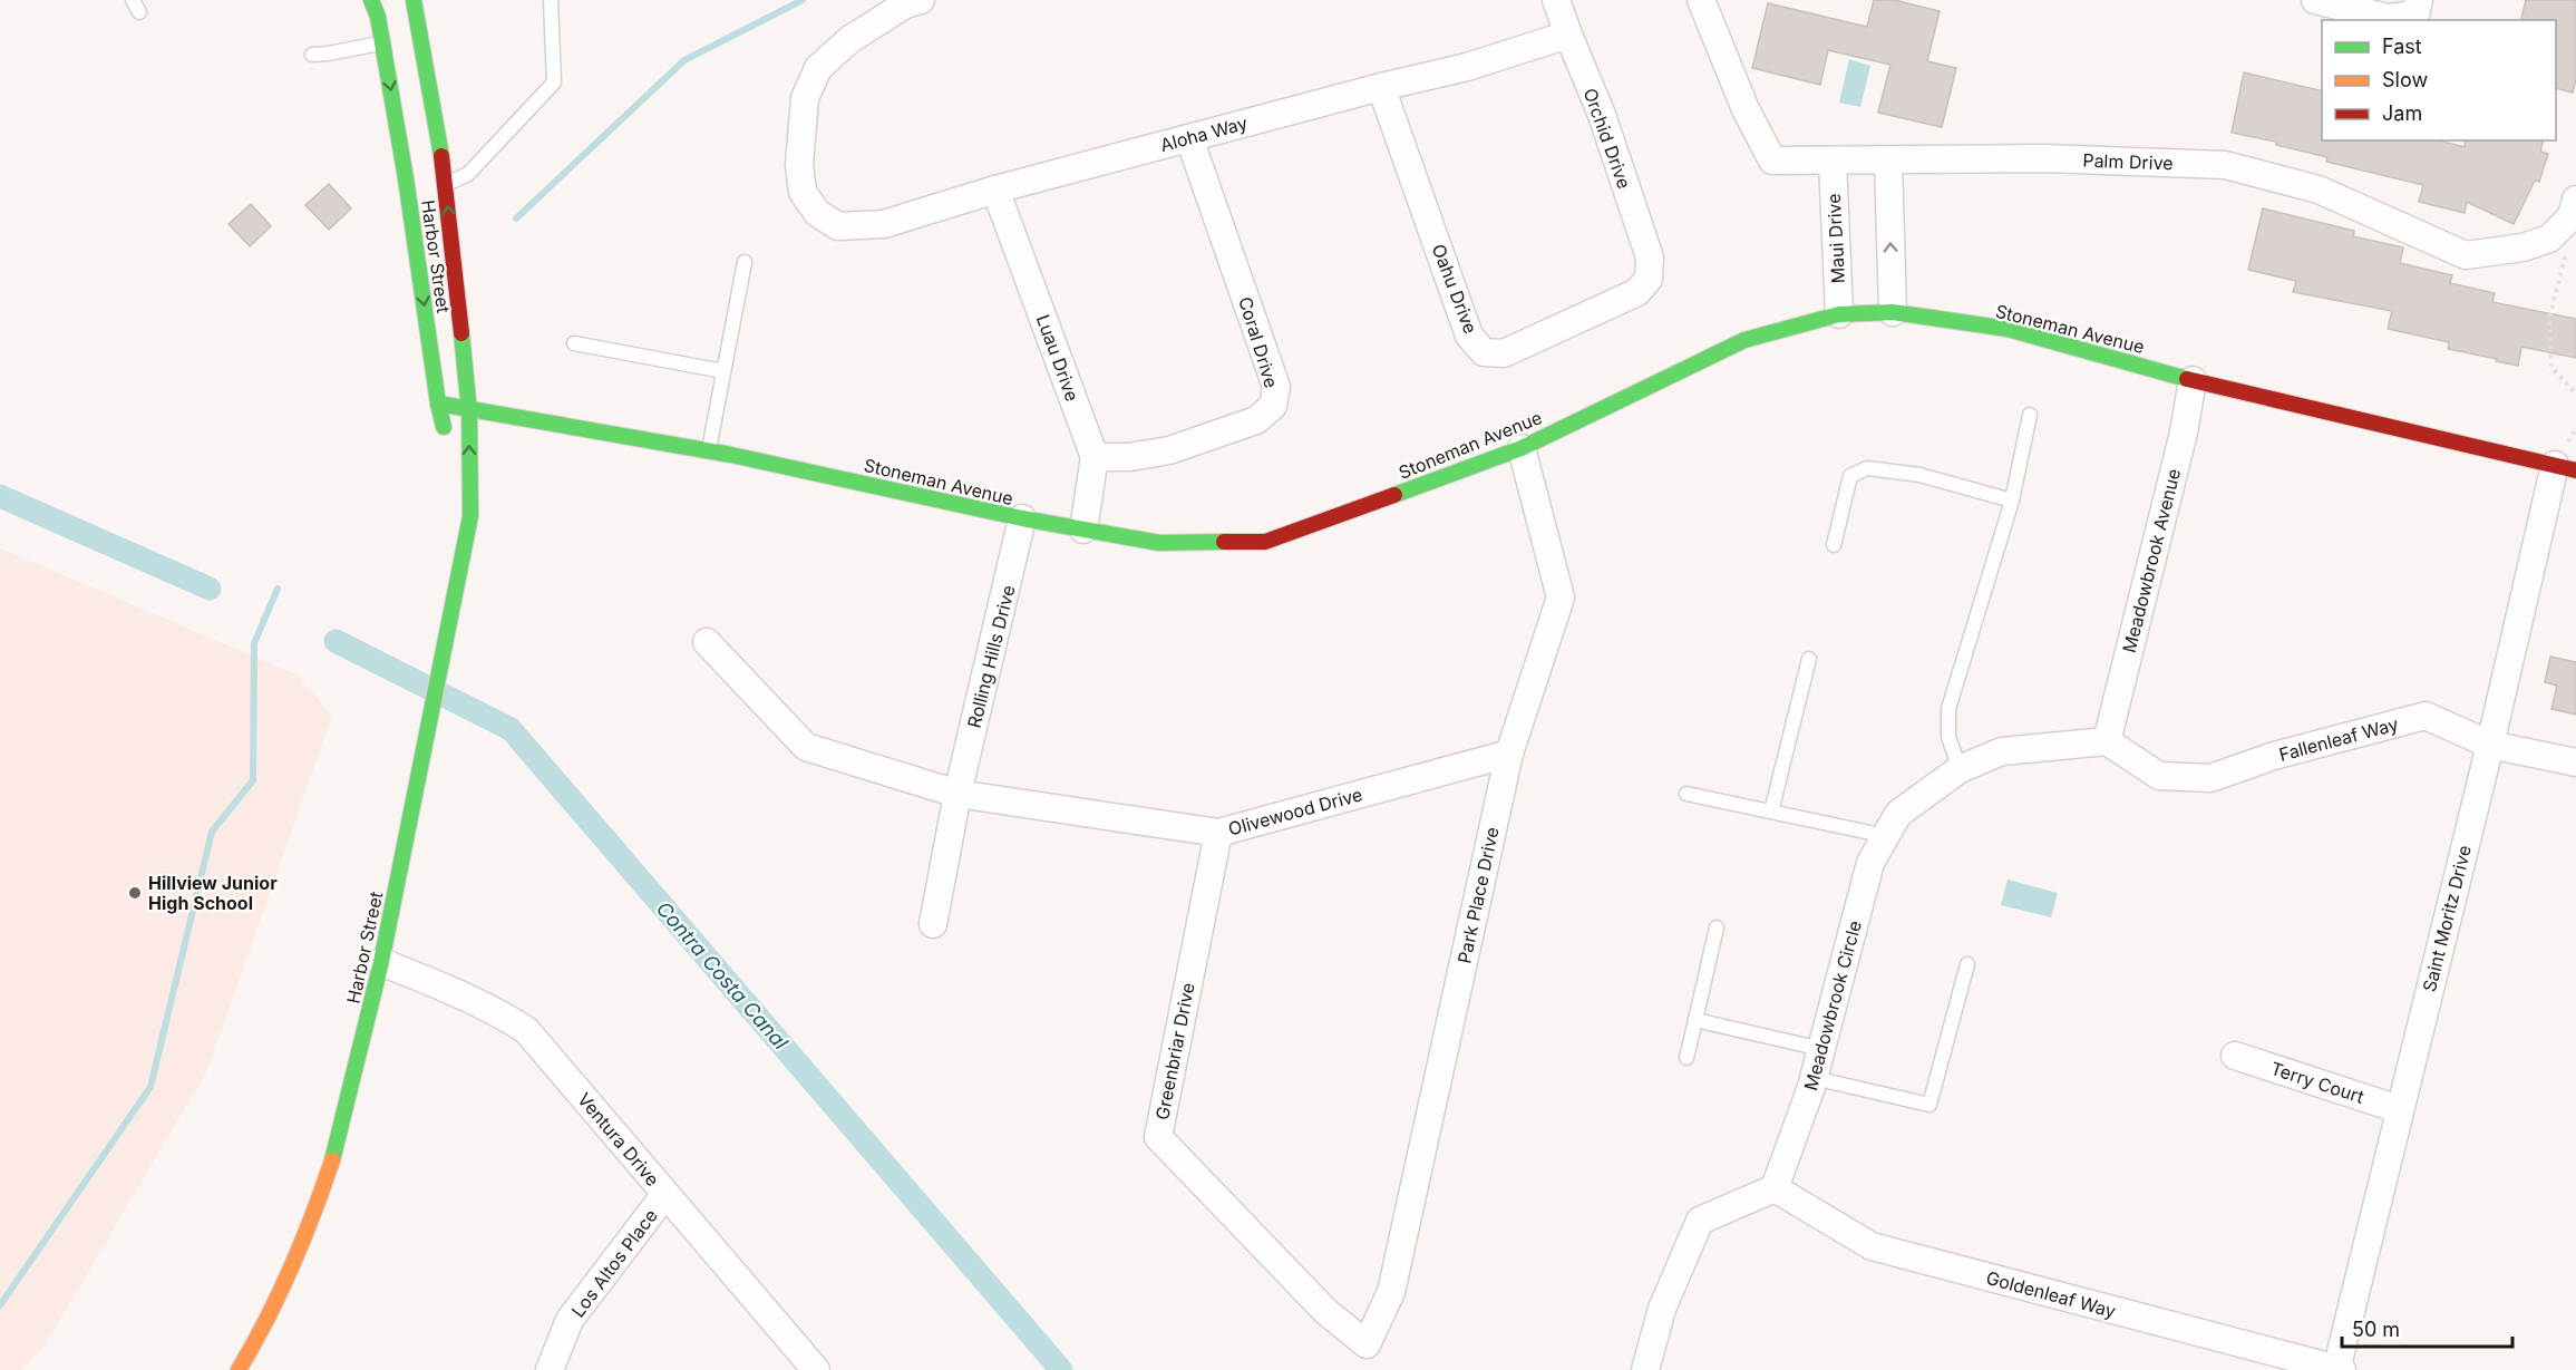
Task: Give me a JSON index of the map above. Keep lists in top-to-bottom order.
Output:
{
  "streets": {
    "street": [
      "Aloha Way",
      "Orchid Drive",
      "Palm Drive",
      "Maui Drive",
      "Harbor Street",
      "Oahu Drive",
      "Stoneman Avenue",
      "Coral Drive",
      "Luau Drive",
      "Meadowbrook Avenue",
      "Rolling Hills Drive",
      "Fallenleaf Way",
      "Olivewood Drive",
      "Park Place Drive",
      "Saint Moritz Drive",
      "Meadowbrook Circle",
      "Greenbriar Drive",
      "Terry Court",
      "Ventura Drive",
      "Los Altos Place",
      "Goldenleaf Way"
    ]
  },
  "crossings": [
    ["Aloha Way", "Orchid Drive"],
    ["Aloha Way", "Oahu Drive"],
    ["Aloha Way", "Coral Drive"],
    ["Aloha Way", "Luau Drive"],
    ["Orchid Drive", "Oahu Drive"],
    ["Palm Drive", "Maui Drive"],
    ["Maui Drive", "Stoneman Avenue"],
    ["Harbor Street", "Stoneman Avenue"],
    ["Harbor Street", "Ventura Drive"],
    ["Stoneman Avenue", "Luau Drive"],
    ["Stoneman Avenue", "Meadowbrook Avenue"],
    ["Stoneman Avenue", "Rolling Hills Drive"],
    ["Stoneman Avenue", "Park Place Drive"],
    ["Stoneman Avenue", "Saint Moritz Drive"],
    ["Coral Drive", "Luau Drive"],
    ["Meadowbrook Avenue", "Fallenleaf Way"],
    ["Meadowbrook Avenue", "Meadowbrook Circle"],
    ["Rolling Hills Drive", "Olivewood Drive"],
    ["Fallenleaf Way", "Saint Moritz Drive"],
    ["Fallenleaf Way", "Meadowbrook Circle"],
    ["Olivewood Drive", "Park Place Drive"],
    ["Olivewood Drive", "Greenbriar Drive"],
    ["Park Place Drive", "Greenbriar Drive"],
    ["Saint Moritz Drive", "Terry Court"],
    ["Saint Moritz Drive", "Goldenleaf Way"],
    ["Meadowbrook Circle", "Goldenleaf Way"],
    ["Ventura Drive", "Los Altos Place"]
  ],
  "water": ["Contra Costa Canal"],
  "places": ["Hillview Junior High School"],
  "legend": ["Fast", "Slow", "Jam"],
  "scale_bar": "50 m"
}
